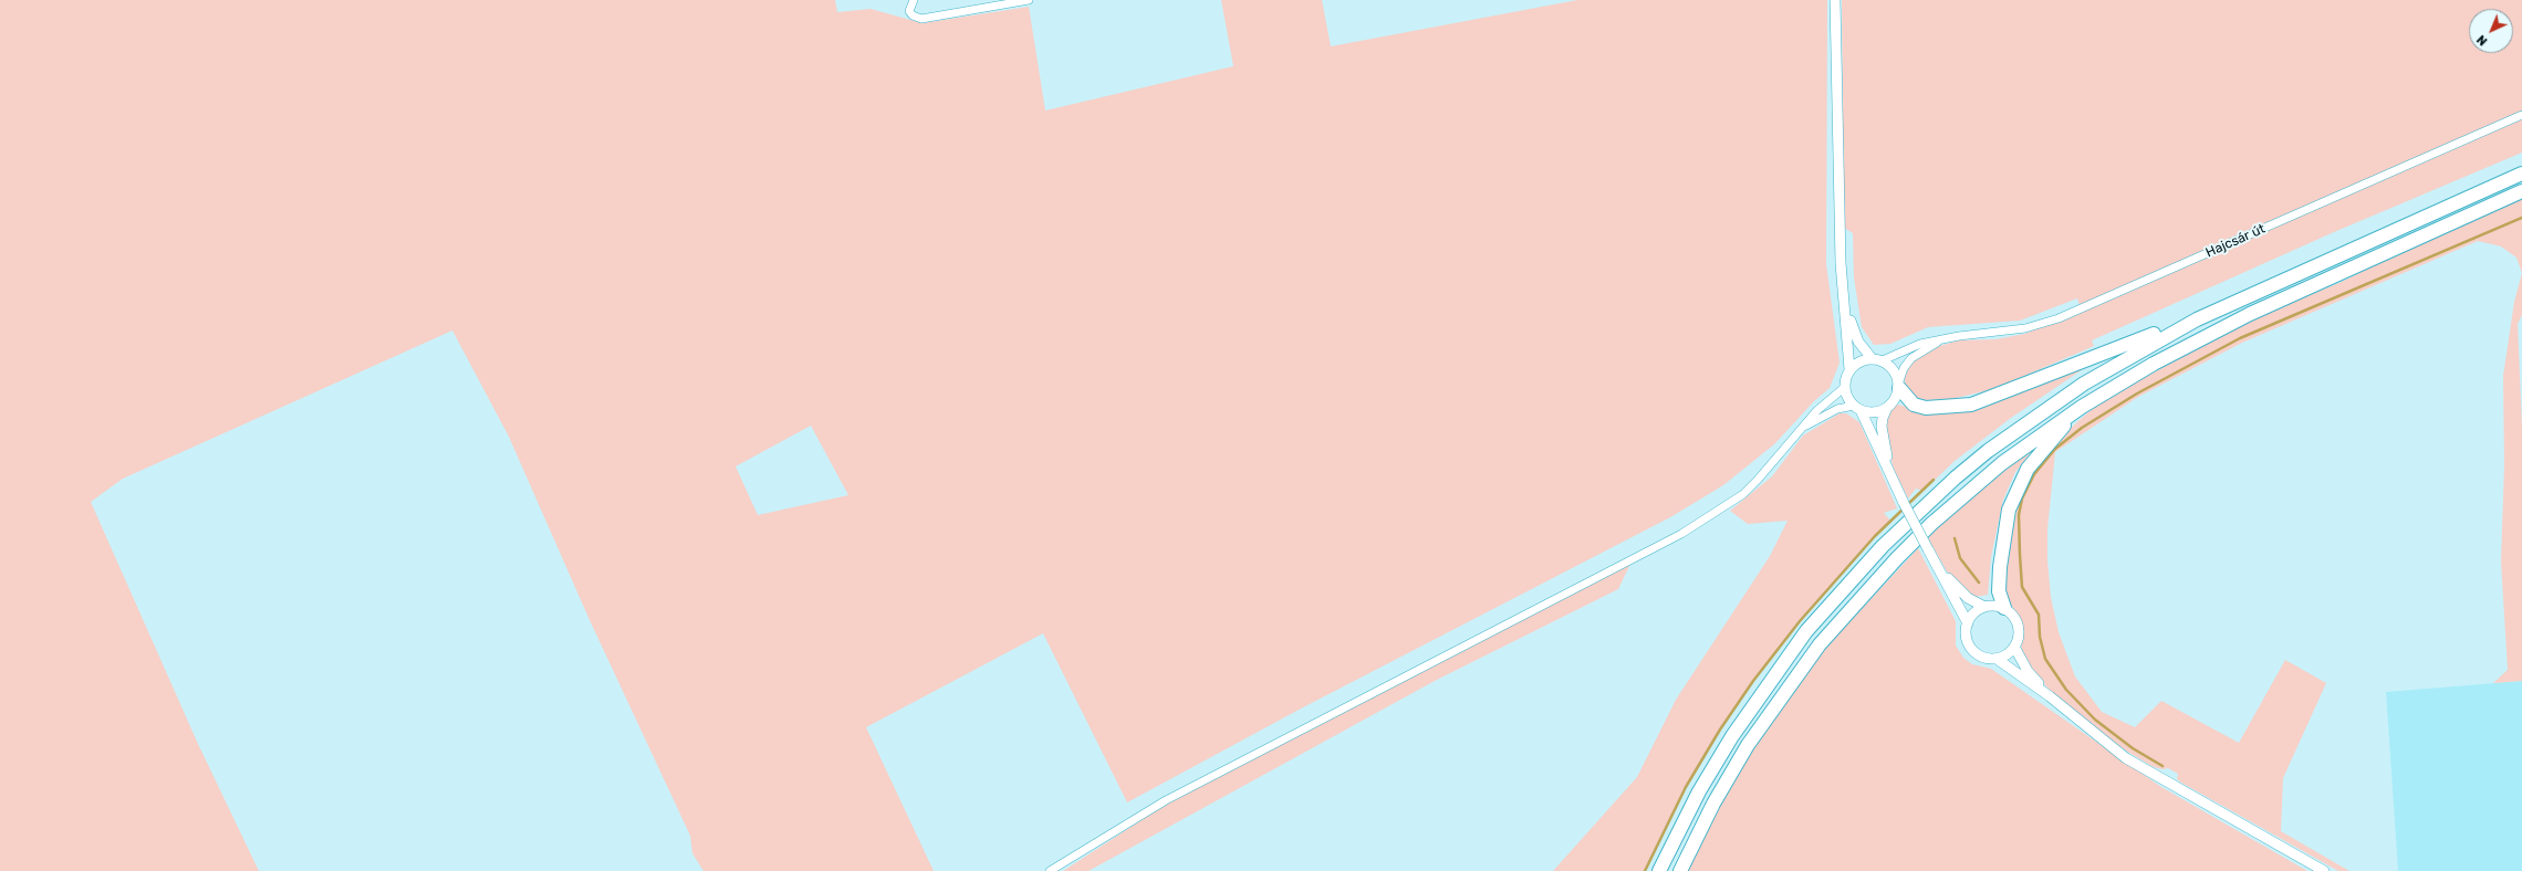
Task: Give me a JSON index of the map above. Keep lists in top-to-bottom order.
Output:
{
  "streets": {
    "street": ["Hajcsár út"]
  },
  "north": "bottom left"
}
